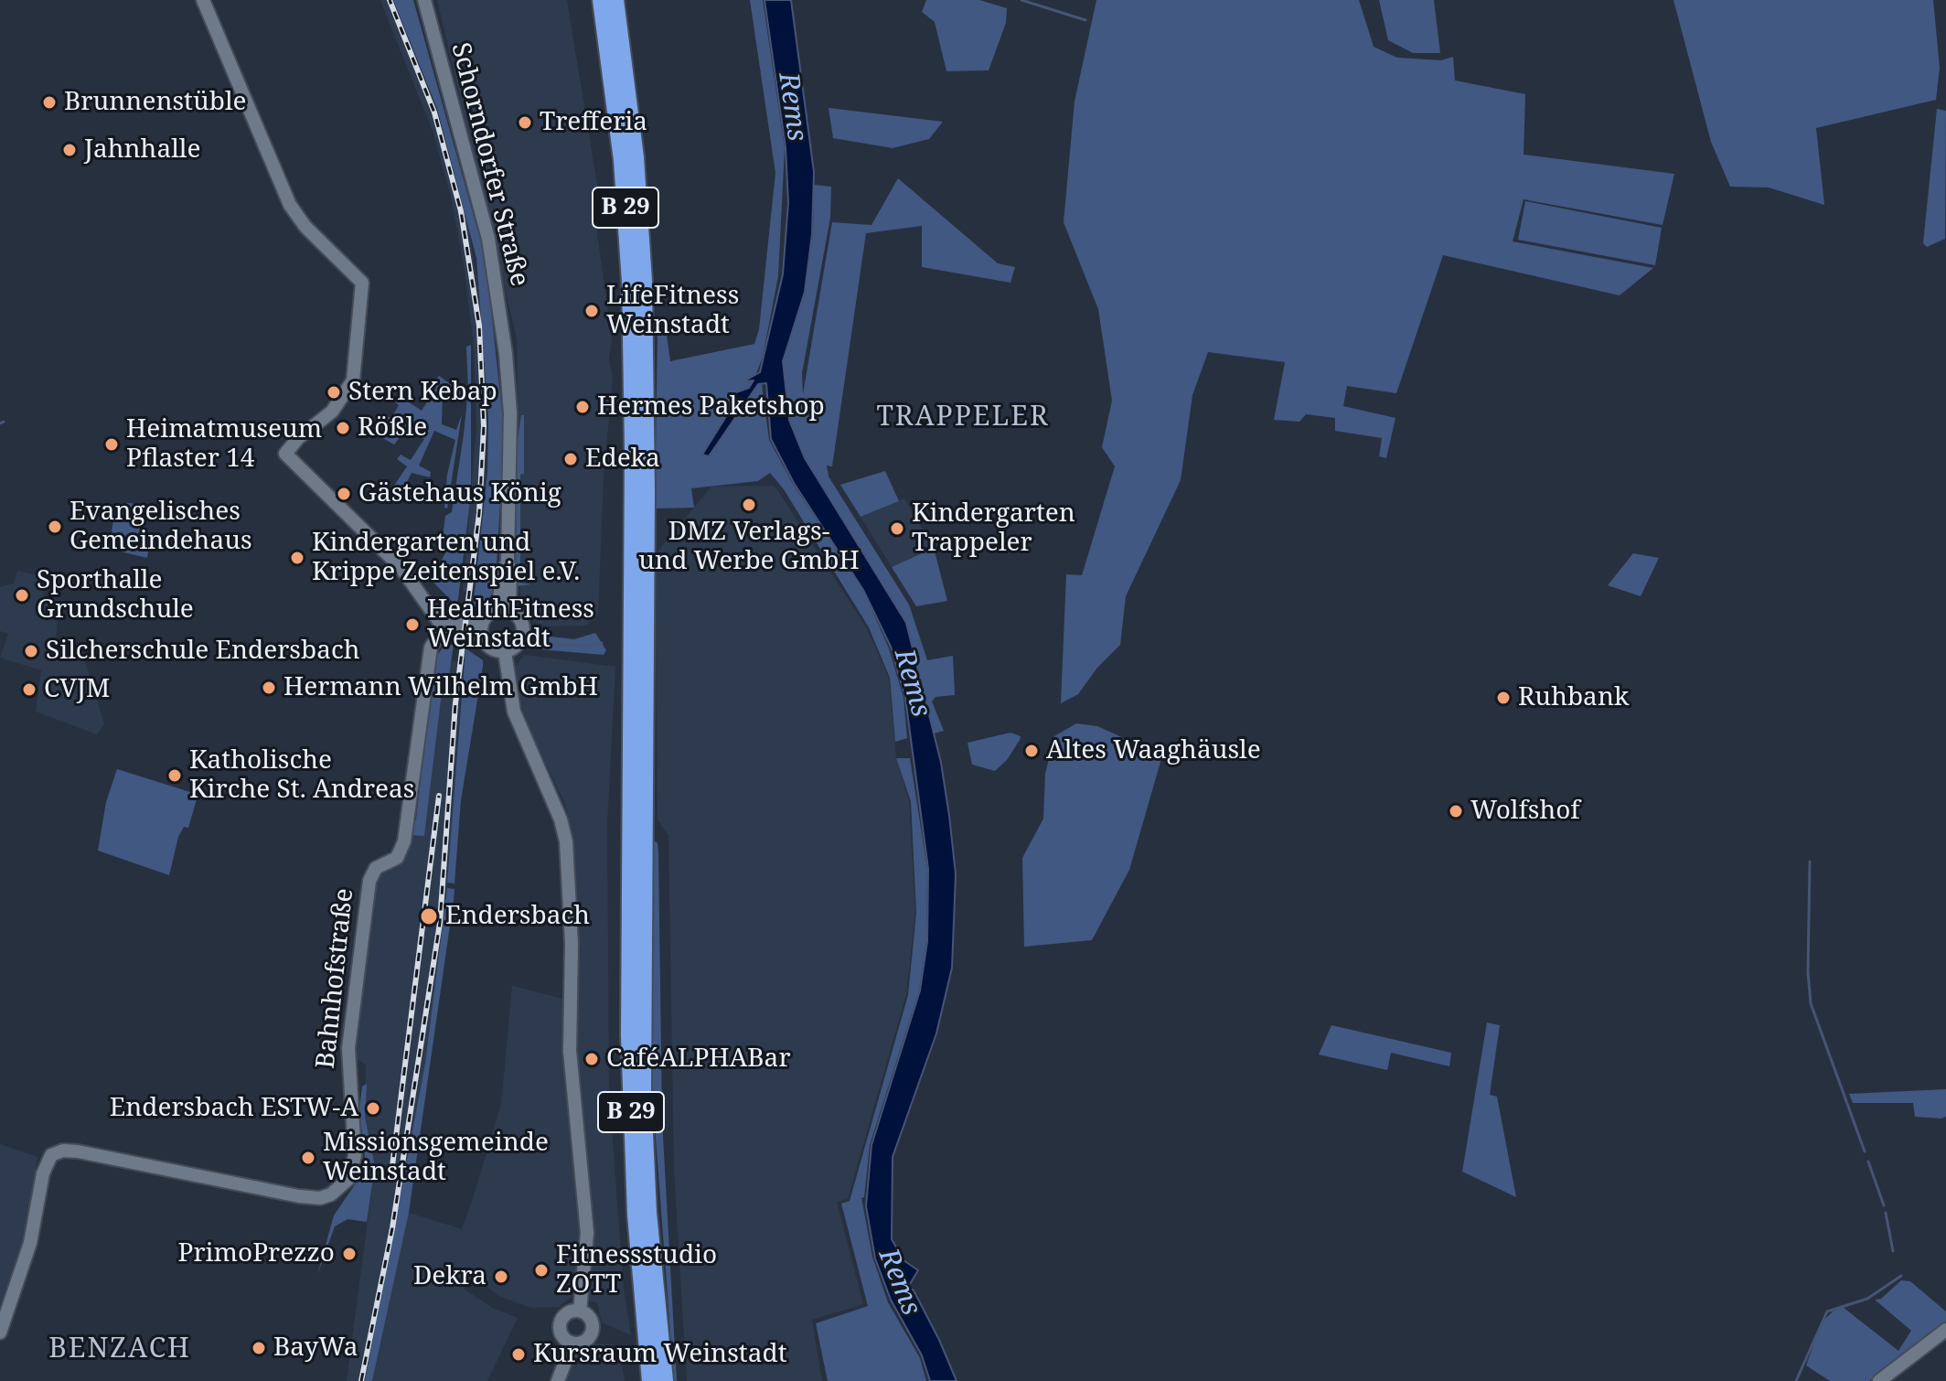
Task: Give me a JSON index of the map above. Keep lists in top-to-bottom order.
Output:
{
  "streets": {
    "highway": ["B 29"],
    "street": ["Schorndorfer Straße", "Bahnhofstraße"]
  },
  "districts": ["TRAPPELER", "BENZACH"],
  "water": ["Rems"],
  "places": [
    "Brunnenstüble",
    "Trefferia",
    "Jahnhalle",
    "LifeFitness Weinstadt",
    "Stern Kebap",
    "Hermes Paketshop",
    "Rößle",
    "Heimatmuseum Pflaster 14",
    "Edeka",
    "Gästehaus König",
    "DMZ Verlags- und Werbe GmbH",
    "Evangelisches Gemeindehaus",
    "Kindergarten Trappeler",
    "Kindergarten und Krippe Zeitenspiel e.V.",
    "Sporthalle Grundschule",
    "HealthFitness Weinstadt",
    "Silcherschule Endersbach",
    "Hermann Wilhelm GmbH",
    "CVJM",
    "Ruhbank",
    "Altes Waaghäusle",
    "Katholische Kirche St. Andreas",
    "Wolfshof",
    "Endersbach",
    "CaféALPHABar",
    "Endersbach ESTW-A",
    "Missionsgemeinde Weinstadt",
    "PrimoPrezzo",
    "Fitnessstudio ZOTT",
    "Dekra",
    "BayWa",
    "Kursraum Weinstadt"
  ]
}
